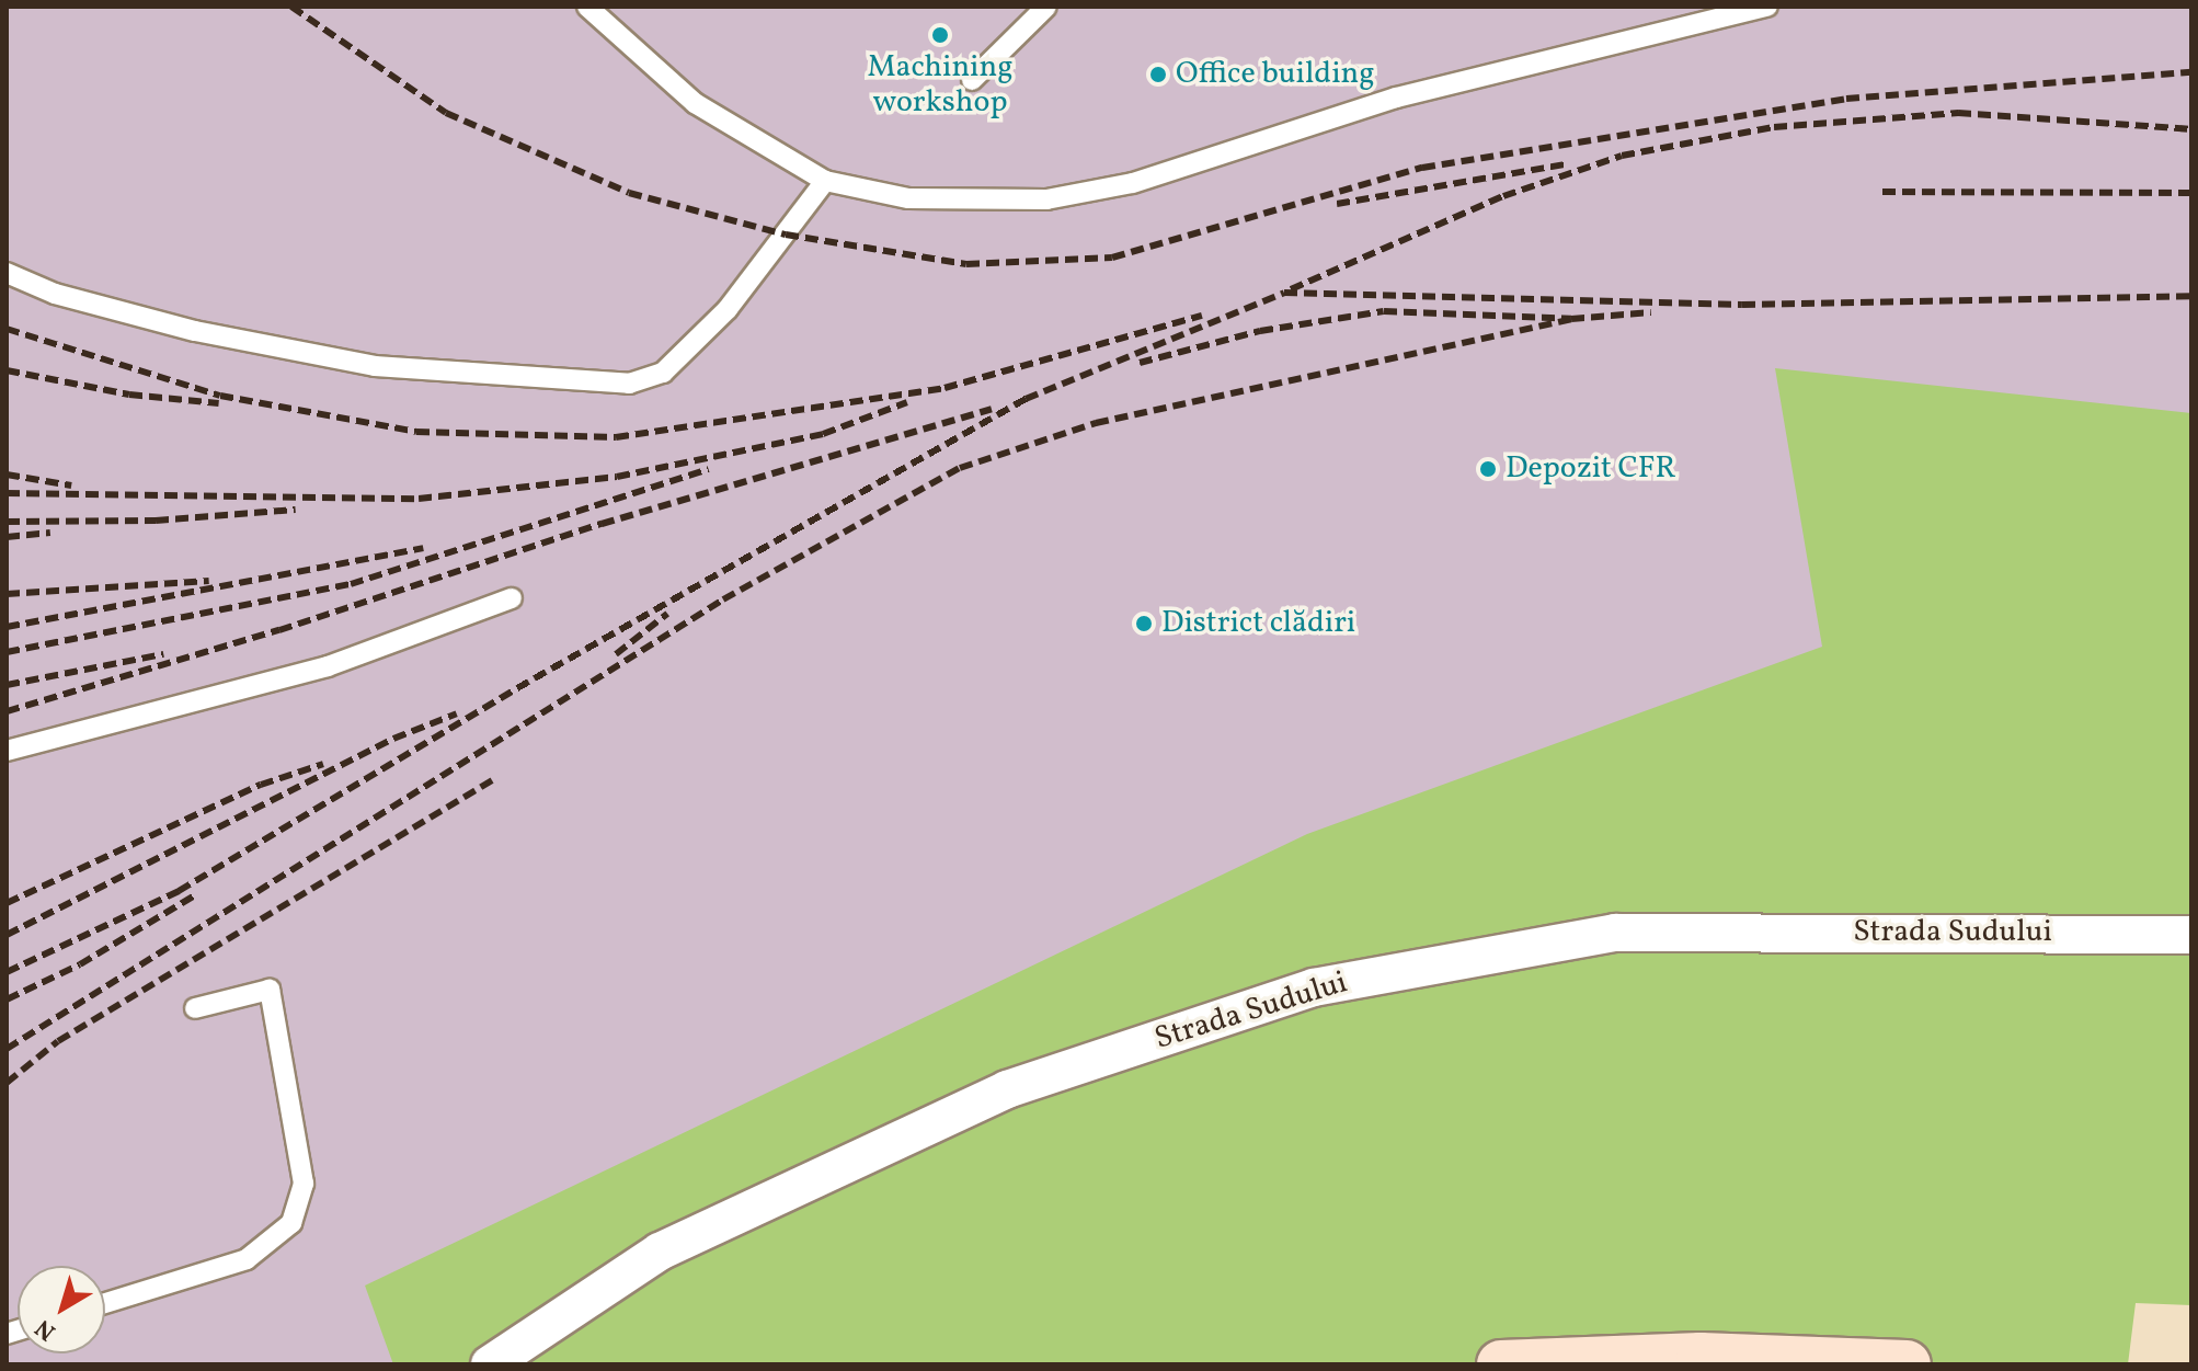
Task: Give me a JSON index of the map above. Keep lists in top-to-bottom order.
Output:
{
  "streets": {
    "street": ["Strada Sudului"]
  },
  "places": [
    "Machining workshop",
    "Office building",
    "Depozit CFR",
    "District clădiri"
  ],
  "north": "bottom left"
}
